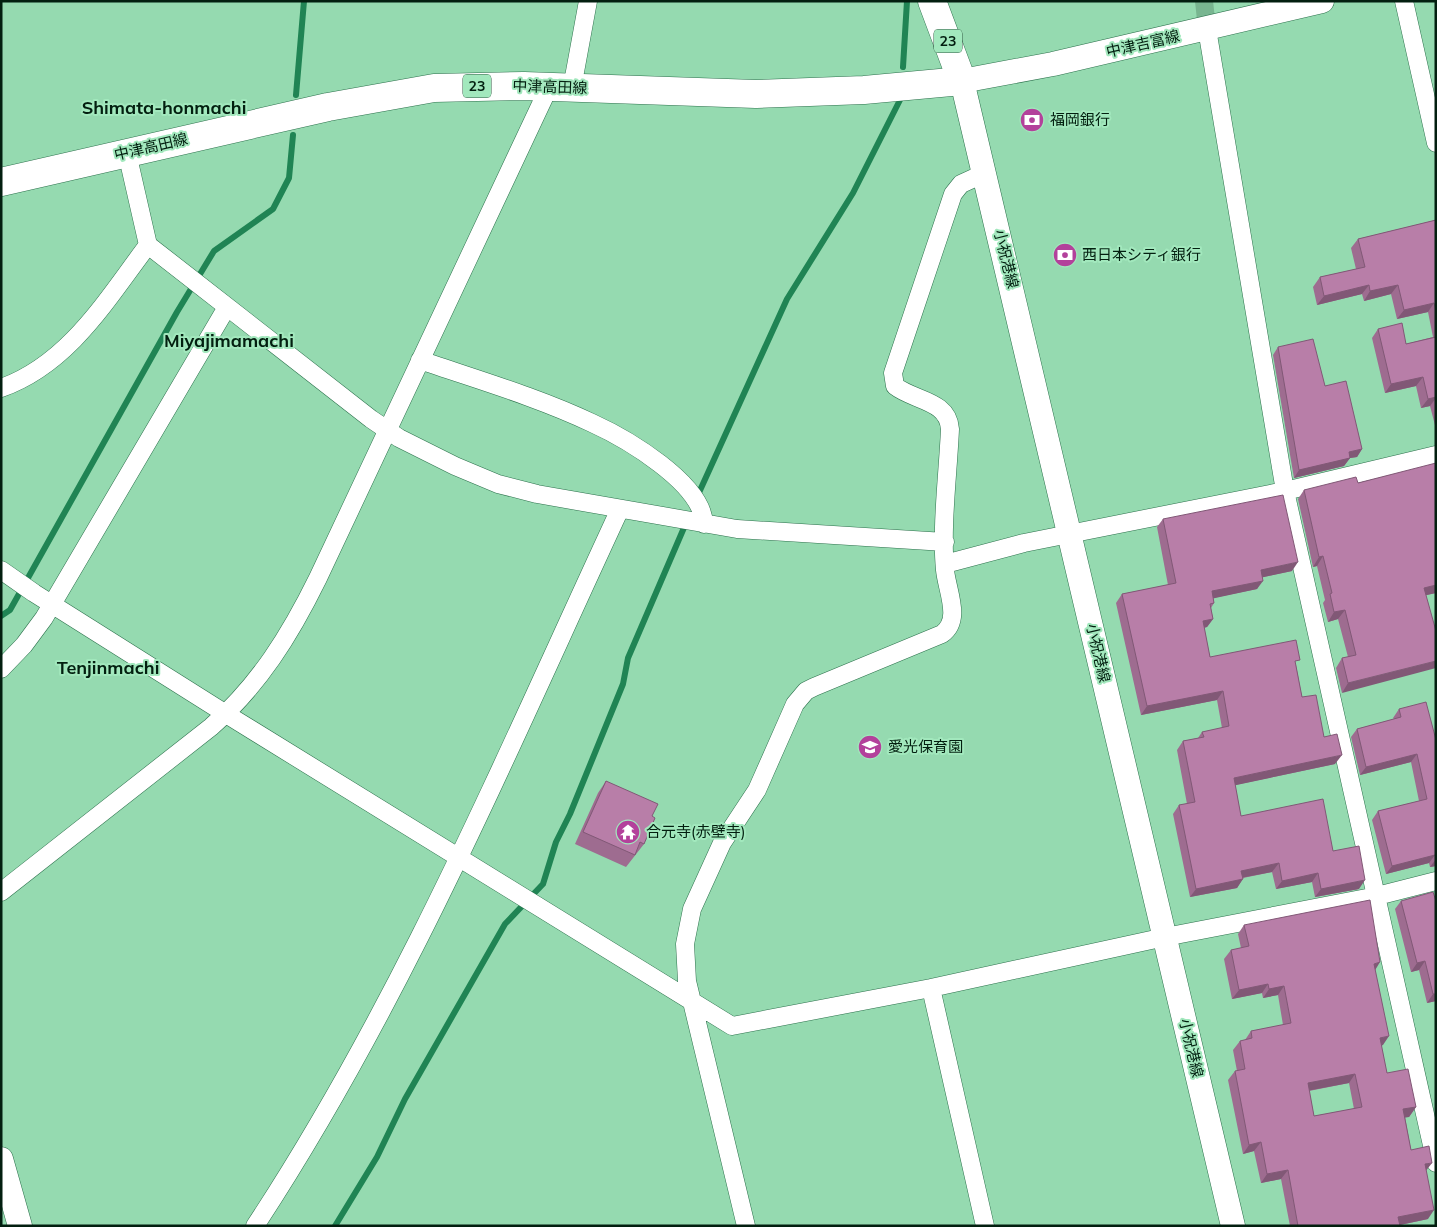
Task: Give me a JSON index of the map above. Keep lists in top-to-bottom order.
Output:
{
  "streets": {
    "main road": [
      "23",
      "中津吉富線",
      "中津高田線",
      "小祝港線"
    ]
  },
  "crossings": [
    ["23", "中津吉富線"],
    ["23", "中津高田線"],
    ["23", "小祝港線"],
    ["中津吉富線", "中津高田線"],
    ["中津吉富線", "小祝港線"],
    ["中津高田線", "小祝港線"]
  ],
  "districts": ["Shimata-honmachi", "Miyajimamachi", "Tenjinmachi"],
  "places": {
    "bank": ["福岡銀行", "西日本シティ銀行"],
    "school or university": ["愛光保育園"],
    "temple": ["合元寺(赤壁寺)"]
  }
}
